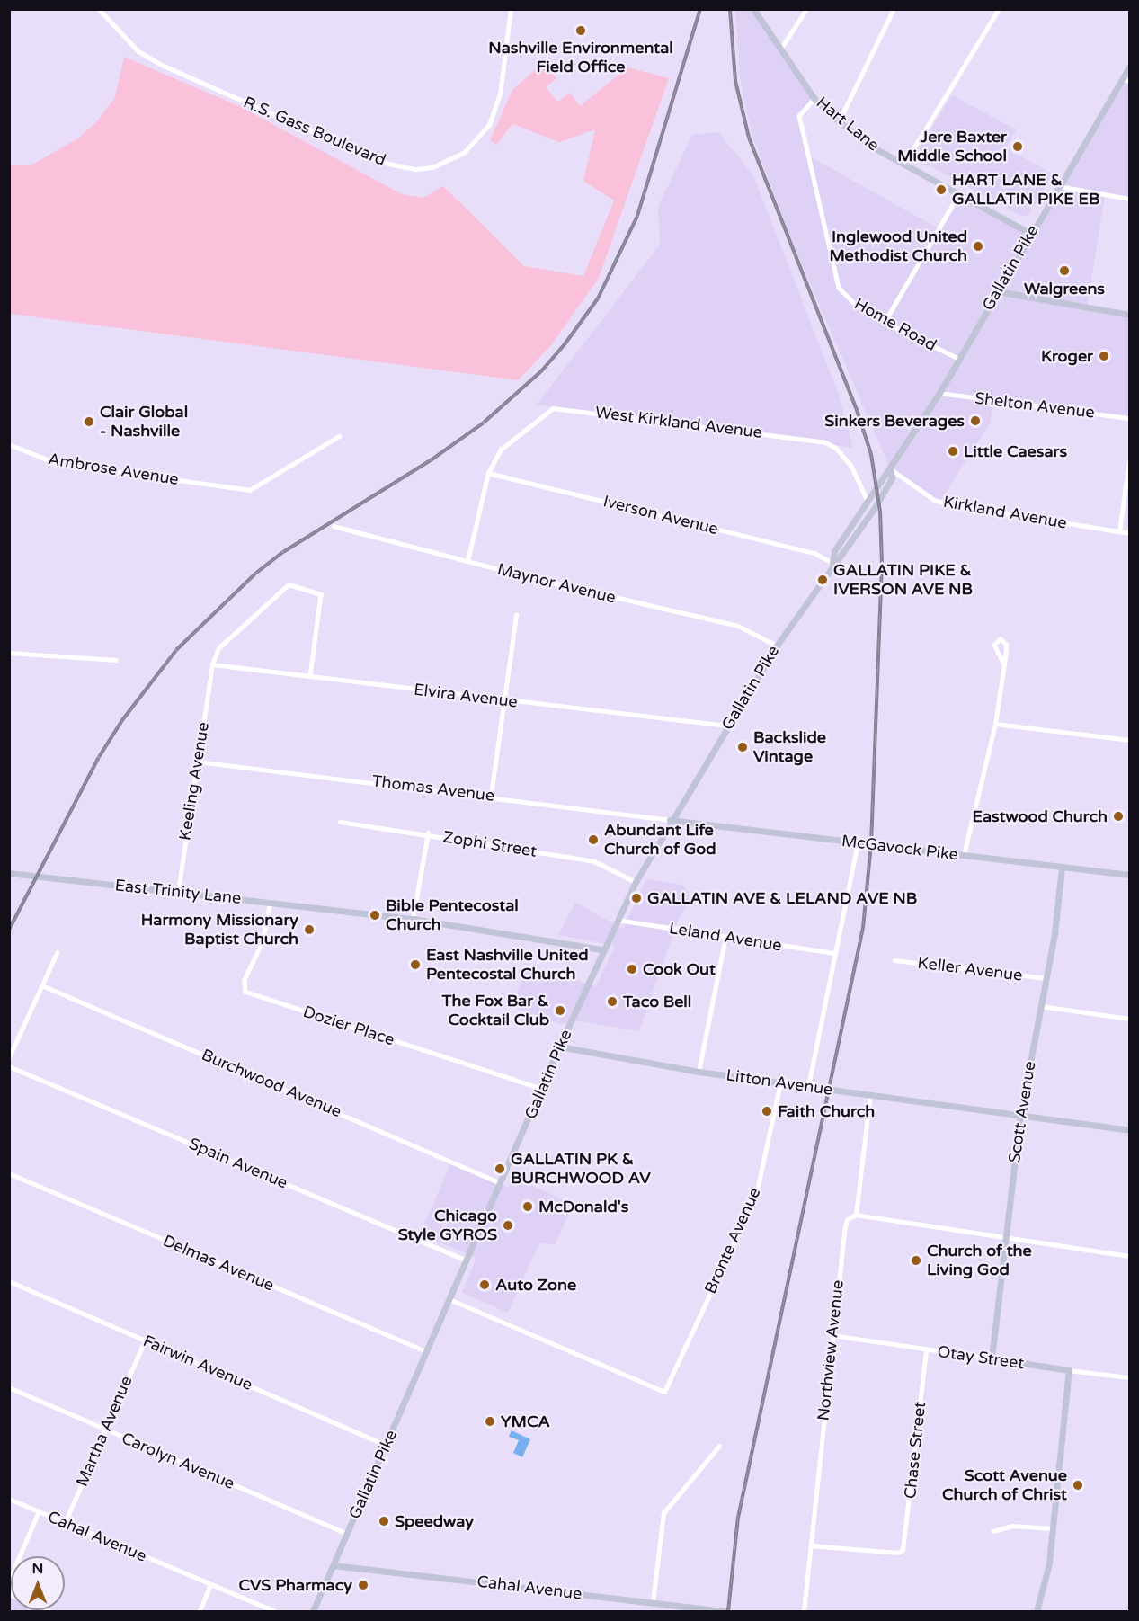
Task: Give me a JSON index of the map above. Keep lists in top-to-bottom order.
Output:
{
  "streets": {
    "main road": [
      "Hart Lane",
      "Gallatin Pike",
      "McGavock Pike",
      "East Trinity Lane",
      "Litton Avenue",
      "Scott Avenue",
      "Otay Street",
      "Cahal Avenue"
    ],
    "street": [
      "R.S. Gass Boulevard",
      "Home Road",
      "Shelton Avenue",
      "West Kirkland Avenue",
      "Ambrose Avenue",
      "Kirkland Avenue",
      "Iverson Avenue",
      "Maynor Avenue",
      "Elvira Avenue",
      "Keeling Avenue",
      "Thomas Avenue",
      "Zophi Street",
      "Leland Avenue",
      "Keller Avenue",
      "Dozier Place",
      "Burchwood Avenue",
      "Spain Avenue",
      "Bronte Avenue",
      "Delmas Avenue",
      "Northview Avenue",
      "Fairwin Avenue",
      "Martha Avenue",
      "Chase Street",
      "Carolyn Avenue"
    ]
  },
  "crossings": [
    ["Hart Lane", "Gallatin Pike"],
    ["Hart Lane", "Home Road"],
    ["Gallatin Pike", "Home Road"],
    ["Gallatin Pike", "Shelton Avenue"],
    ["Gallatin Pike", "West Kirkland Avenue"],
    ["Gallatin Pike", "Kirkland Avenue"],
    ["Gallatin Pike", "Iverson Avenue"],
    ["Gallatin Pike", "Maynor Avenue"],
    ["Gallatin Pike", "Elvira Avenue"],
    ["Gallatin Pike", "Thomas Avenue"],
    ["Gallatin Pike", "Zophi Street"],
    ["Gallatin Pike", "McGavock Pike"],
    ["Gallatin Pike", "East Trinity Lane"],
    ["Gallatin Pike", "Leland Avenue"],
    ["Gallatin Pike", "Dozier Place"],
    ["Gallatin Pike", "Litton Avenue"],
    ["Gallatin Pike", "Burchwood Avenue"],
    ["Gallatin Pike", "Spain Avenue"],
    ["Gallatin Pike", "Bronte Avenue"],
    ["Gallatin Pike", "Delmas Avenue"],
    ["Gallatin Pike", "Fairwin Avenue"],
    ["Gallatin Pike", "Carolyn Avenue"],
    ["Gallatin Pike", "Cahal Avenue"],
    ["West Kirkland Avenue", "Iverson Avenue"],
    ["West Kirkland Avenue", "Maynor Avenue"],
    ["Elvira Avenue", "Keeling Avenue"],
    ["Keeling Avenue", "Thomas Avenue"],
    ["Keeling Avenue", "East Trinity Lane"],
    ["Thomas Avenue", "McGavock Pike"],
    ["McGavock Pike", "Scott Avenue"],
    ["East Trinity Lane", "Dozier Place"],
    ["Keller Avenue", "Scott Avenue"],
    ["Litton Avenue", "Scott Avenue"],
    ["Litton Avenue", "Bronte Avenue"],
    ["Litton Avenue", "Northview Avenue"],
    ["Scott Avenue", "Otay Street"],
    ["Northview Avenue", "Otay Street"],
    ["Northview Avenue", "Chase Street"],
    ["Otay Street", "Chase Street"],
    ["Fairwin Avenue", "Martha Avenue"],
    ["Martha Avenue", "Carolyn Avenue"],
    ["Martha Avenue", "Cahal Avenue"]
  ],
  "places": [
    "Nashville Environmental Field Office",
    "Jere Baxter Middle School",
    "HART LANE & GALLATIN PIKE EB",
    "Inglewood United Methodist Church",
    "Walgreens",
    "Kroger",
    "Sinkers Beverages",
    "Clair Global - Nashville",
    "Little Caesars",
    "GALLATIN PIKE & IVERSON AVE NB",
    "Backslide Vintage",
    "Eastwood Church",
    "Abundant Life Church of God",
    "GALLATIN AVE & LELAND AVE NB",
    "Bible Pentecostal Church",
    "Harmony Missionary Baptist Church",
    "East Nashville United Pentecostal Church",
    "Cook Out",
    "Taco Bell",
    "The Fox Bar & Cocktail Club",
    "Faith Church",
    "GALLATIN PK & BURCHWOOD AV",
    "McDonald's",
    "Chicago Style GYROS",
    "Church of the Living God",
    "Auto Zone",
    "YMCA",
    "Scott Avenue Church of Christ",
    "Speedway",
    "CVS Pharmacy"
  ],
  "north": "top"
}
